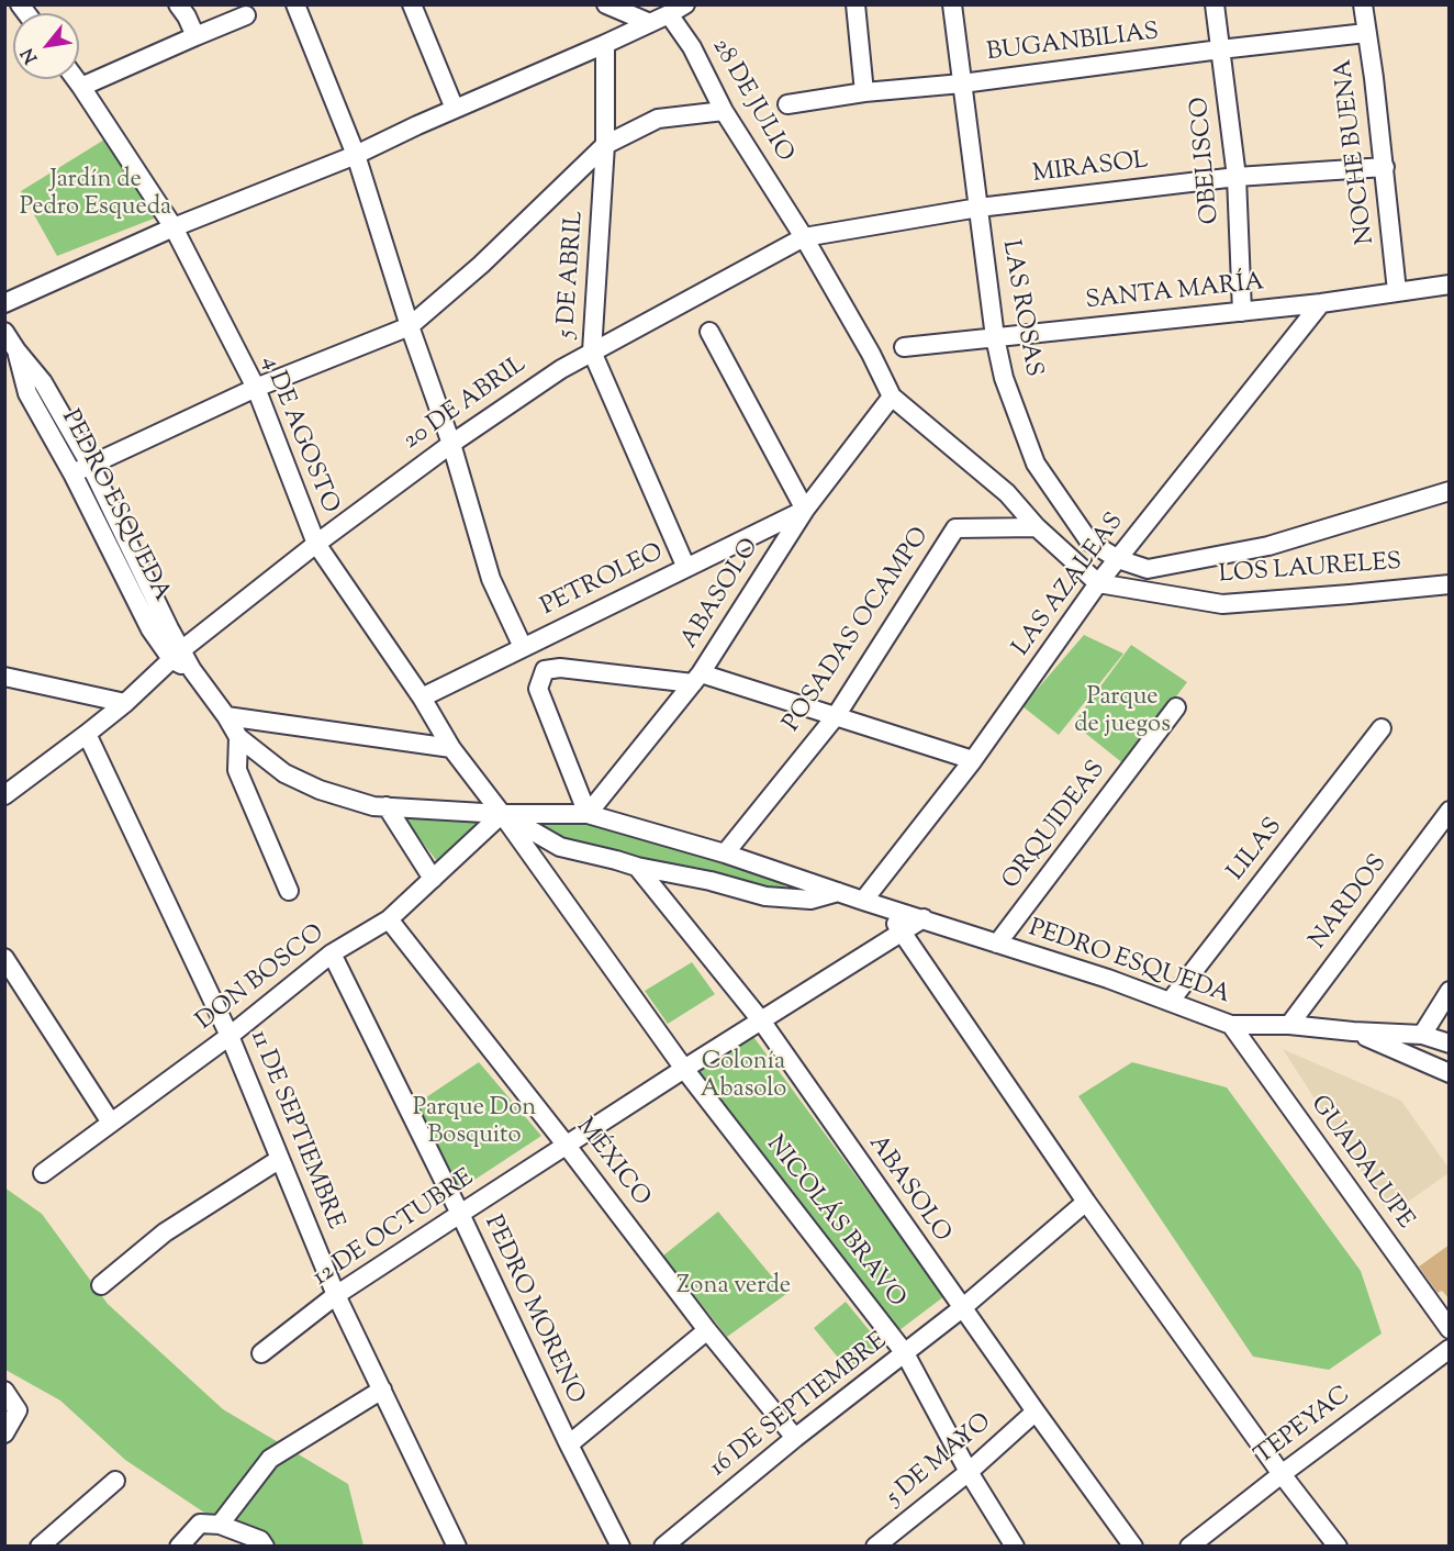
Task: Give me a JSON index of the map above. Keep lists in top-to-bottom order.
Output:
{
  "streets": {
    "street": [
      "BUGANBILIAS",
      "28 DE JULIO",
      "NOCHE BUENA",
      "OBELISCO",
      "MIRASOL",
      "5 DE ABRIL",
      "SANTA MARÍA",
      "LAS ROSAS",
      "20 DE ABRIL",
      "4 DE AGOSTO",
      "PEDRO ESQUEDA",
      "LOS LAURELES",
      "PETROLEO",
      "LAS AZALEAS",
      "ABASOLO",
      "POSADAS OCAMPO",
      "ORQUIDEAS",
      "LILAS",
      "NARDOS",
      "DON BOSCO",
      "11 DE SEPTIEMBRE",
      "MÉXICO",
      "GUADALUPE",
      "NICOLÁS BRAVO",
      "12 DE OCTUBRE",
      "PEDRO MORENO",
      "16 DE SEPTIEMBRE",
      "TEPEYAC",
      "5 DE MAYO"
    ]
  },
  "crossings": [
    ["BUGANBILIAS", "NOCHE BUENA"],
    ["BUGANBILIAS", "OBELISCO"],
    ["BUGANBILIAS", "LAS ROSAS"],
    ["28 DE JULIO", "MIRASOL"],
    ["28 DE JULIO", "20 DE ABRIL"],
    ["28 DE JULIO", "LOS LAURELES"],
    ["28 DE JULIO", "LAS AZALEAS"],
    ["28 DE JULIO", "ABASOLO"],
    ["28 DE JULIO", "POSADAS OCAMPO"],
    ["NOCHE BUENA", "MIRASOL"],
    ["NOCHE BUENA", "SANTA MARÍA"],
    ["OBELISCO", "MIRASOL"],
    ["OBELISCO", "SANTA MARÍA"],
    ["MIRASOL", "LAS ROSAS"],
    ["MIRASOL", "20 DE ABRIL"],
    ["5 DE ABRIL", "20 DE ABRIL"],
    ["5 DE ABRIL", "PETROLEO"],
    ["SANTA MARÍA", "LAS ROSAS"],
    ["SANTA MARÍA", "LAS AZALEAS"],
    ["LAS ROSAS", "LAS AZALEAS"],
    ["20 DE ABRIL", "4 DE AGOSTO"],
    ["20 DE ABRIL", "PEDRO ESQUEDA"],
    ["20 DE ABRIL", "11 DE SEPTIEMBRE"],
    ["4 DE AGOSTO", "PEDRO ESQUEDA"],
    ["4 DE AGOSTO", "PETROLEO"],
    ["4 DE AGOSTO", "DON BOSCO"],
    ["4 DE AGOSTO", "NICOLÁS BRAVO"],
    ["PEDRO ESQUEDA", "LAS AZALEAS"],
    ["PEDRO ESQUEDA", "ABASOLO"],
    ["PEDRO ESQUEDA", "POSADAS OCAMPO"],
    ["PEDRO ESQUEDA", "ORQUIDEAS"],
    ["PEDRO ESQUEDA", "LILAS"],
    ["PEDRO ESQUEDA", "NARDOS"],
    ["PEDRO ESQUEDA", "DON BOSCO"],
    ["PEDRO ESQUEDA", "GUADALUPE"],
    ["PEDRO ESQUEDA", "NICOLÁS BRAVO"],
    ["PEDRO ESQUEDA", "12 DE OCTUBRE"],
    ["LOS LAURELES", "LAS AZALEAS"],
    ["PETROLEO", "ABASOLO"],
    ["ABASOLO", "12 DE OCTUBRE"],
    ["ABASOLO", "16 DE SEPTIEMBRE"],
    ["ABASOLO", "5 DE MAYO"],
    ["DON BOSCO", "11 DE SEPTIEMBRE"],
    ["DON BOSCO", "MÉXICO"],
    ["DON BOSCO", "NICOLÁS BRAVO"],
    ["DON BOSCO", "PEDRO MORENO"],
    ["11 DE SEPTIEMBRE", "12 DE OCTUBRE"],
    ["MÉXICO", "12 DE OCTUBRE"],
    ["MÉXICO", "16 DE SEPTIEMBRE"],
    ["NICOLÁS BRAVO", "12 DE OCTUBRE"],
    ["NICOLÁS BRAVO", "16 DE SEPTIEMBRE"],
    ["NICOLÁS BRAVO", "5 DE MAYO"],
    ["12 DE OCTUBRE", "PEDRO MORENO"]
  ],
  "parks": [
    "Jardín de Pedro Esqueda",
    "Parque de juegos",
    "Colonía Abasolo",
    "Parque Don Bosquito",
    "Zona verde"
  ],
  "north": "bottom left"
}
